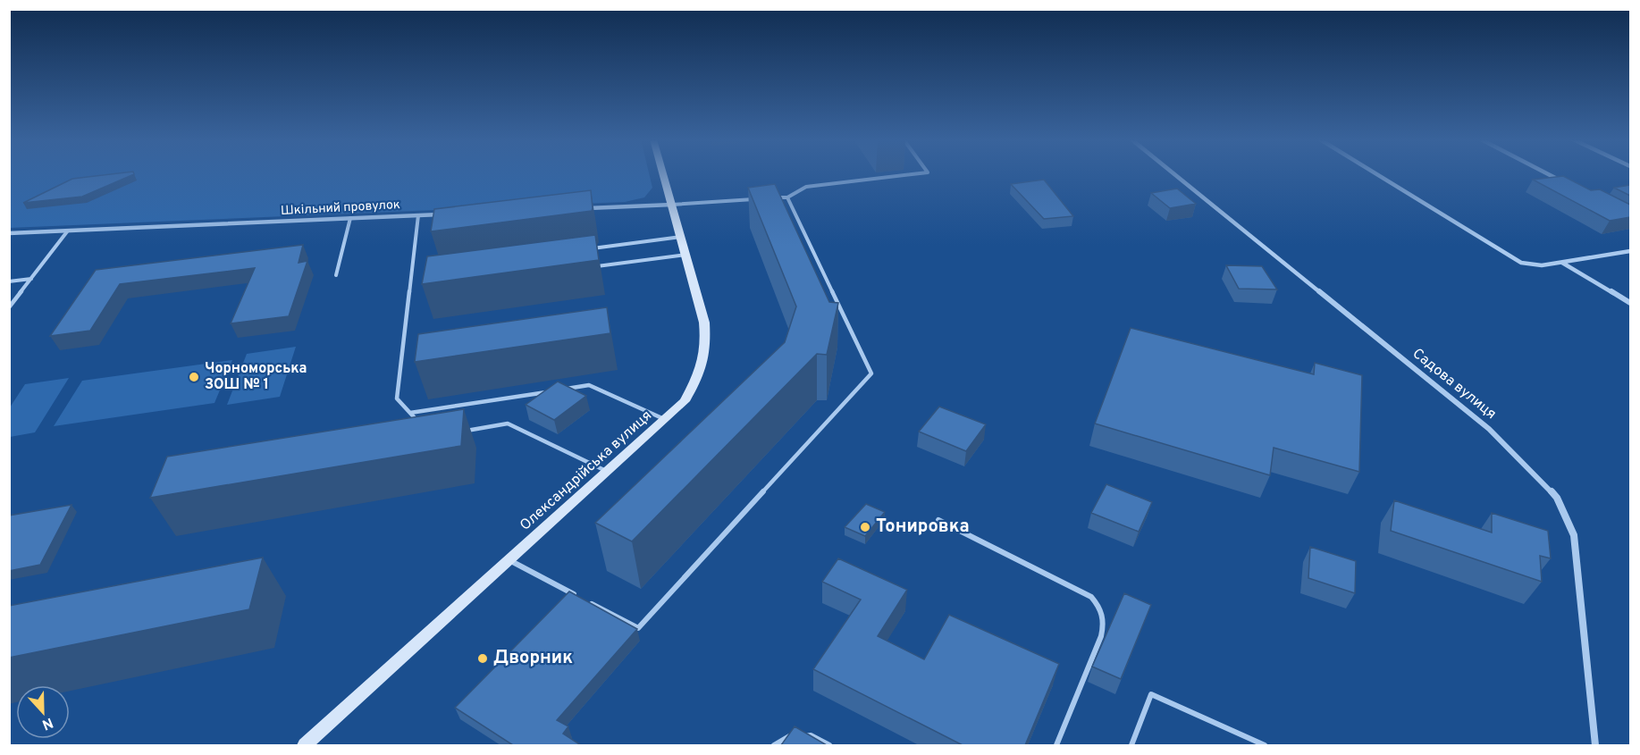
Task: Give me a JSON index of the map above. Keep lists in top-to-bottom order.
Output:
{
  "streets": {
    "main road": ["Олександрійська вулиця"],
    "street": ["Шкільний провулок", "Садова вулиця"]
  },
  "places": ["Чорноморська ЗОШ № 1", "Тонировка", "Дворник"],
  "north": "bottom"
}
